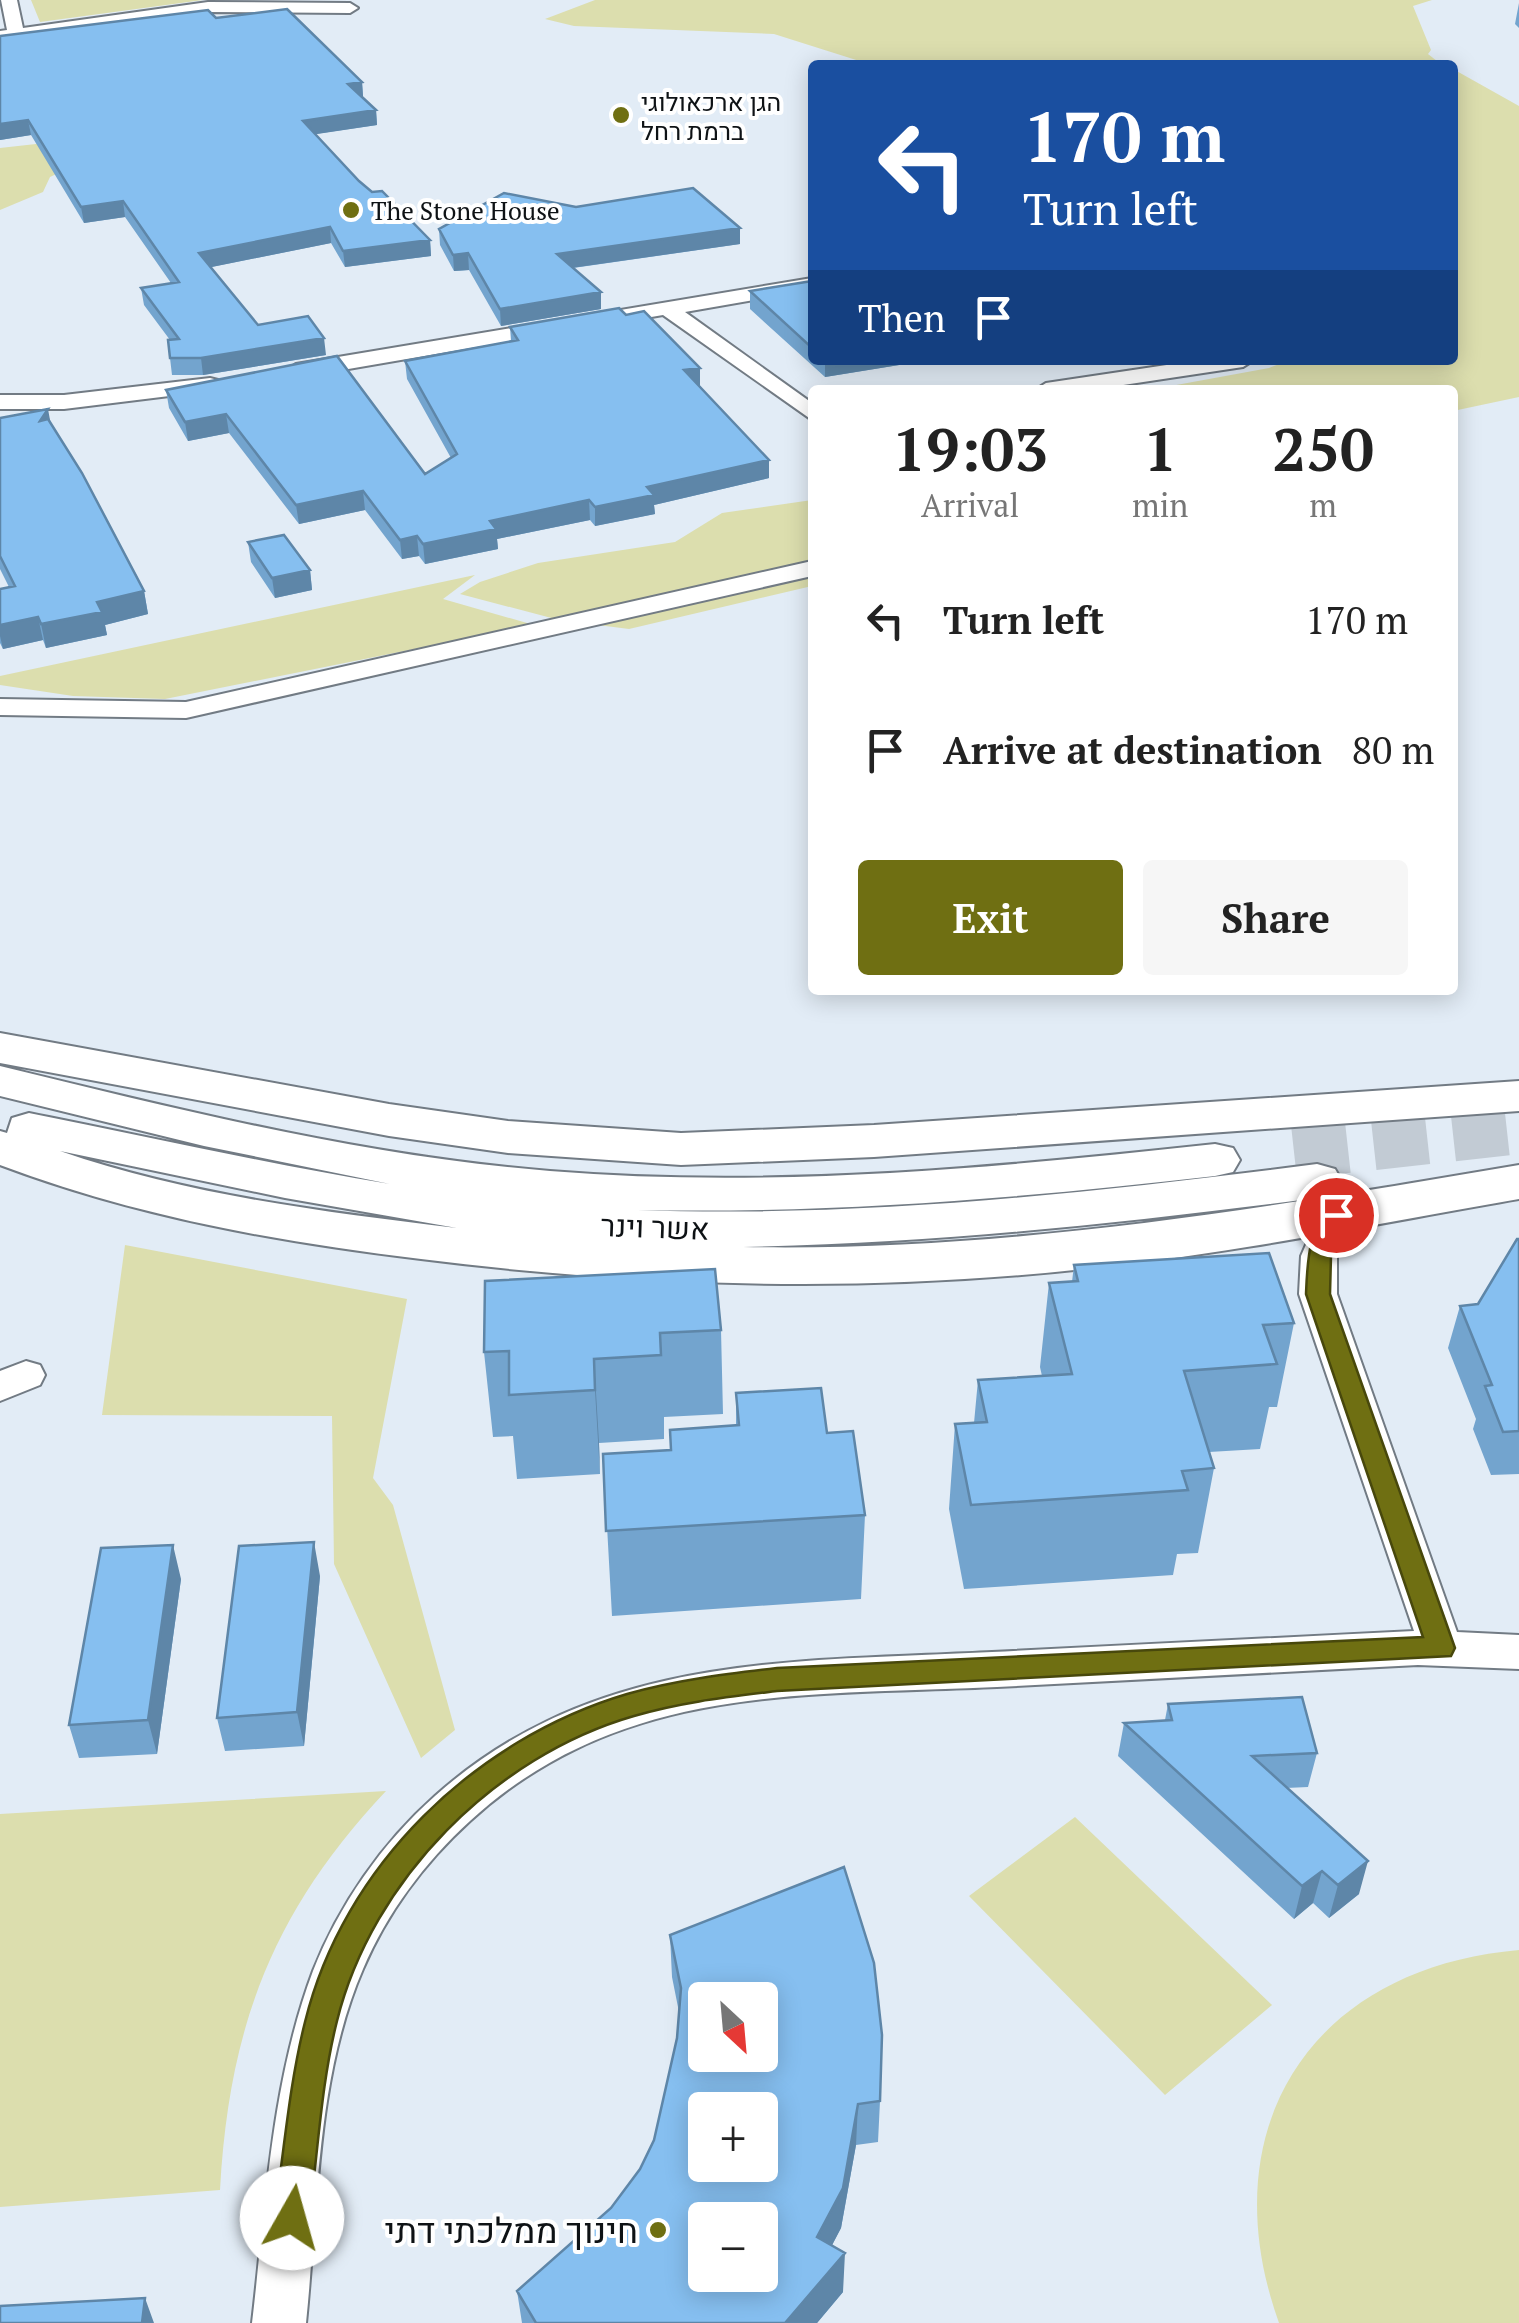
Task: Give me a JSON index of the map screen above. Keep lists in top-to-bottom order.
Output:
{
  "streets": {
    "main road": ["אשר וינר"]
  },
  "places": ["הגן ארכאולוגי ברמת רחל", "The Stone House", "חינוך ממלכתי דתי"],
  "north": "bottom right",
  "page": {
    "turn": ["170 m", "Turn left"],
    "then": "Then",
    "eta": [
      "19:03",
      "Arrival",
      "1",
      "min",
      "250",
      "m"
    ],
    "list": [
      {
        "name": "Turn left",
        "value": "170 m"
      },
      {
        "name": "Arrive at destination",
        "value": "80 m"
      }
    ],
    "buttons": ["Exit", "Share"],
    "map_buttons": ["+", "−"]
  }
}
